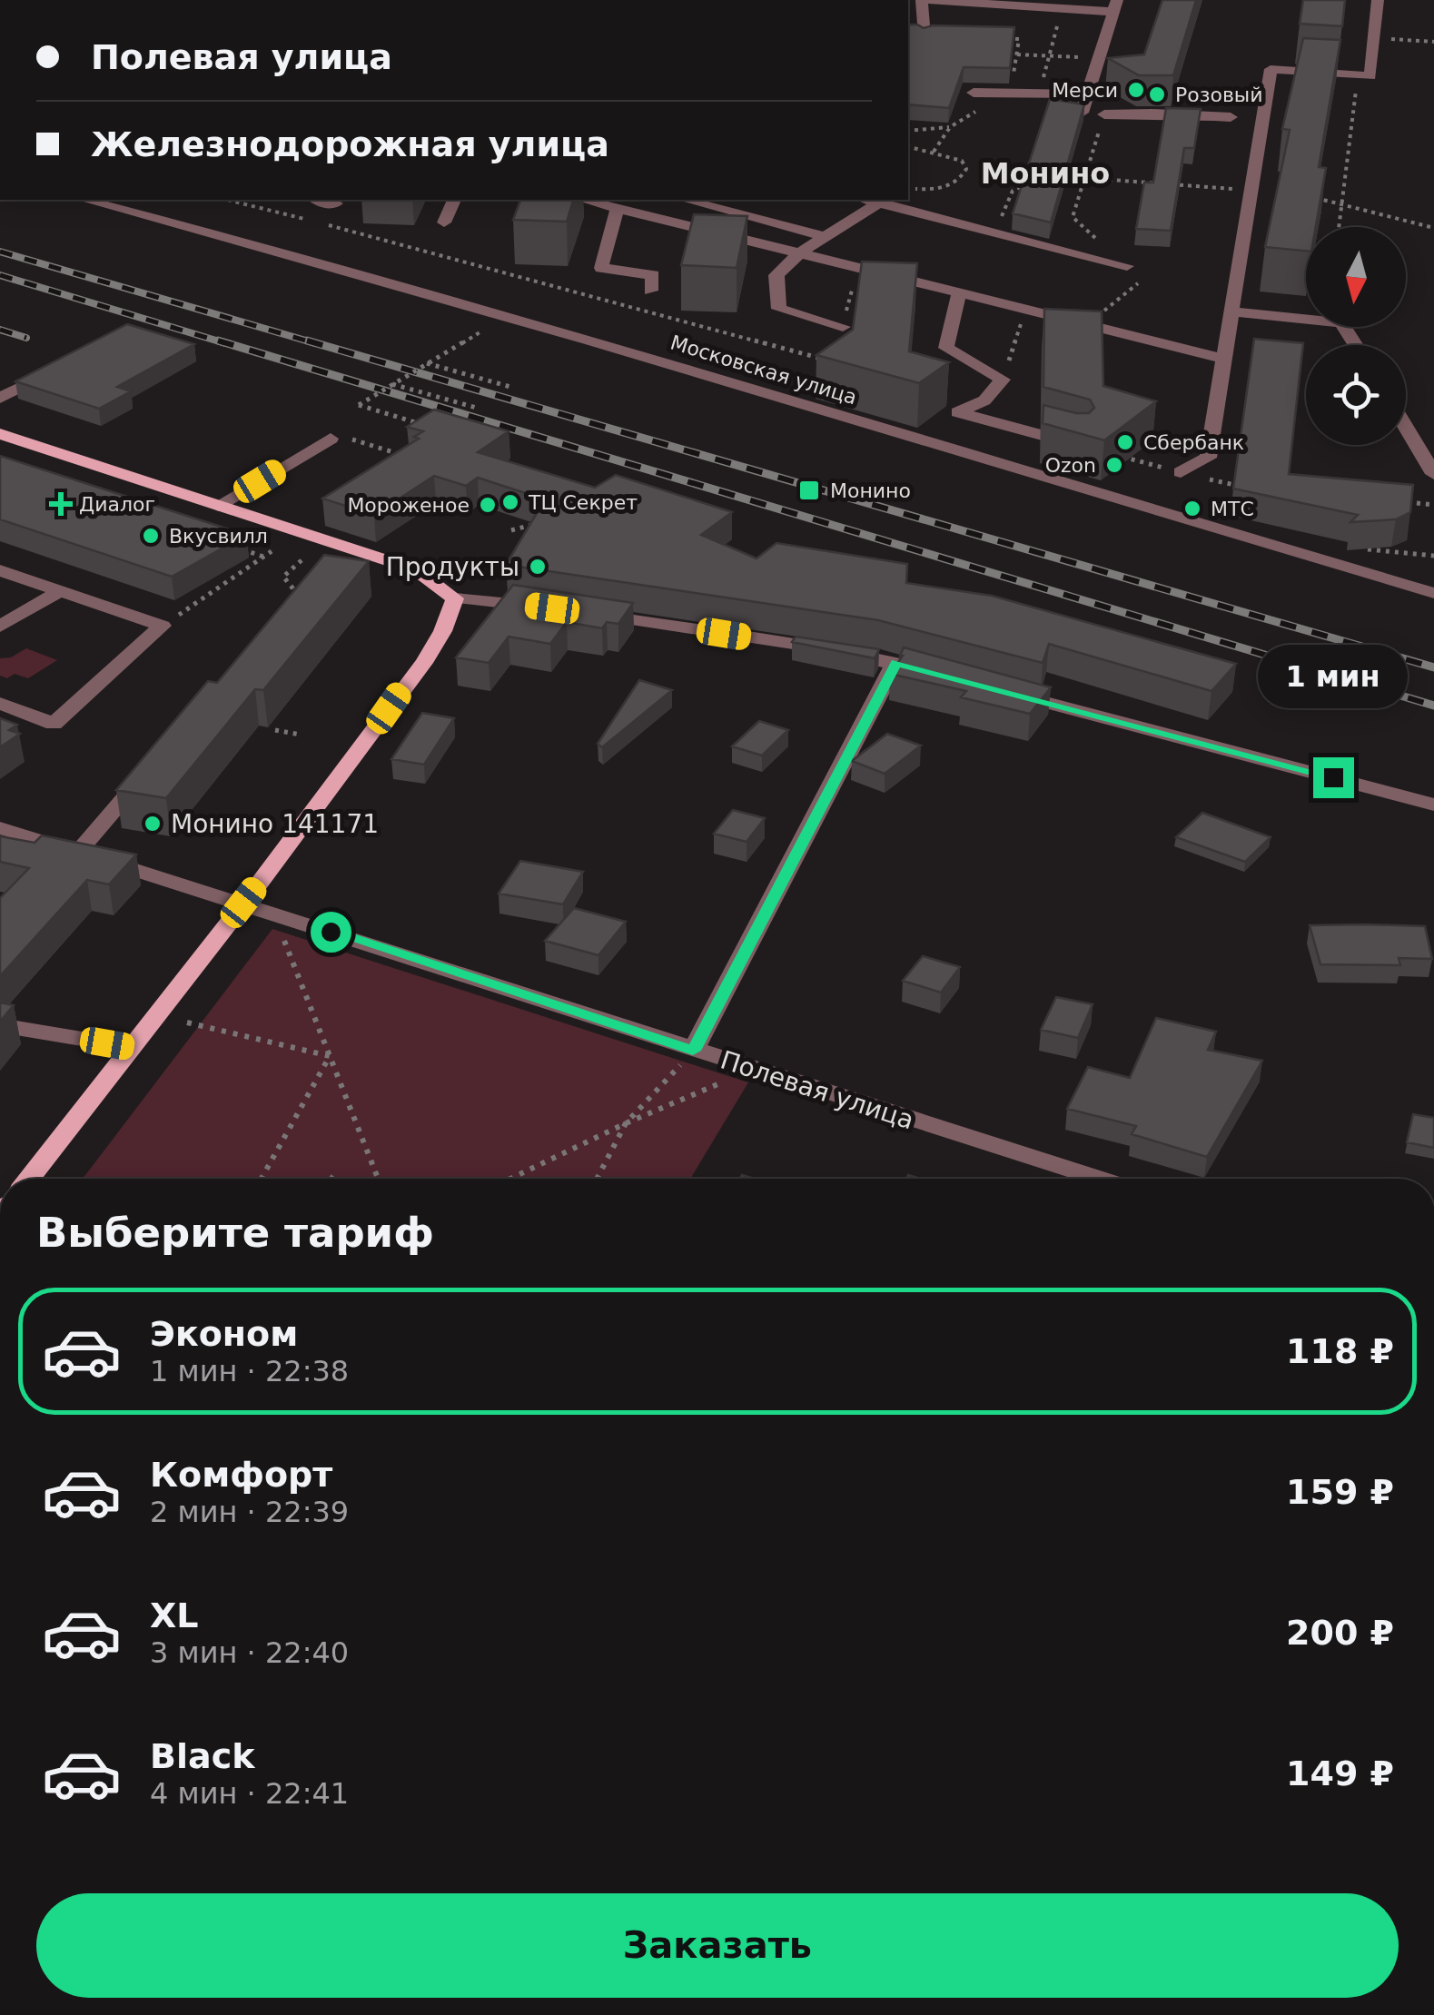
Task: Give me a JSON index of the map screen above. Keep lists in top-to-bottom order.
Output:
{
  "streets": {
    "street": ["Московская улица", "Полевая улица"]
  },
  "districts": ["Монино"],
  "places": {
    "other": [
      "Мерси",
      "Розовый",
      "Сбербанк",
      "Ozon",
      "ТЦ Секрет",
      "Мороженое",
      "МТС",
      "Вкусвилл",
      "Продукты",
      "Монино 141171"
    ],
    "transit": ["Монино"],
    "health": ["Диалог"]
  },
  "north": "bottom",
  "page": {
    "banner": ["Полевая улица", "Железнодорожная улица"],
    "bubble": "1 мин",
    "heading": "Выберите тариф",
    "list": [
      {
        "name": "Эконом",
        "note": "1 мин · 22:38",
        "value": "118 ₽"
      },
      {
        "name": "Комфорт",
        "note": "2 мин · 22:39",
        "value": "159 ₽"
      },
      {
        "name": "XL",
        "note": "3 мин · 22:40",
        "value": "200 ₽"
      },
      {
        "name": "Black",
        "note": "4 мин · 22:41",
        "value": "149 ₽"
      }
    ],
    "buttons": "Заказать"
  }
}
